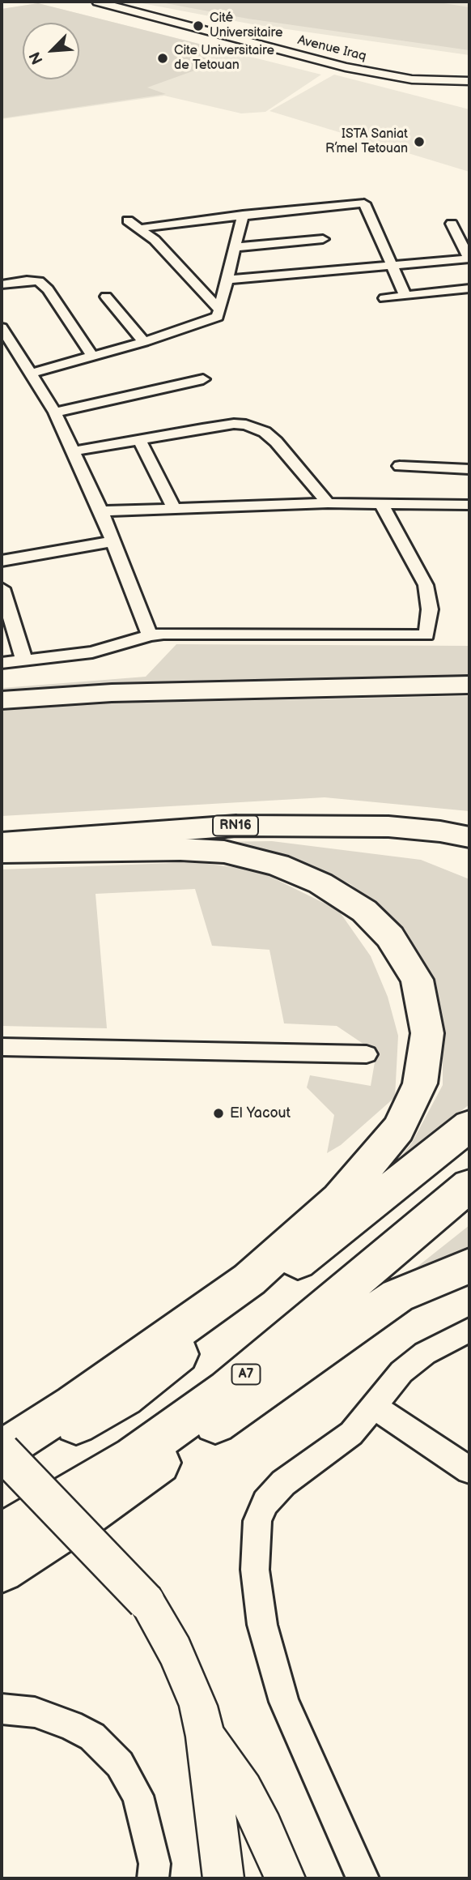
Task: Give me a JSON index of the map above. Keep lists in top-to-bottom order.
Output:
{
  "streets": {
    "highway": ["RN16", "A7"],
    "street": ["Avenue Iraq"]
  },
  "places": [
    "Cité Universitaire",
    "Cite Universitaire de Tetouan",
    "ISTA Saniat R’mel Tetouan",
    "El Yacout"
  ],
  "north": "bottom left"
}
